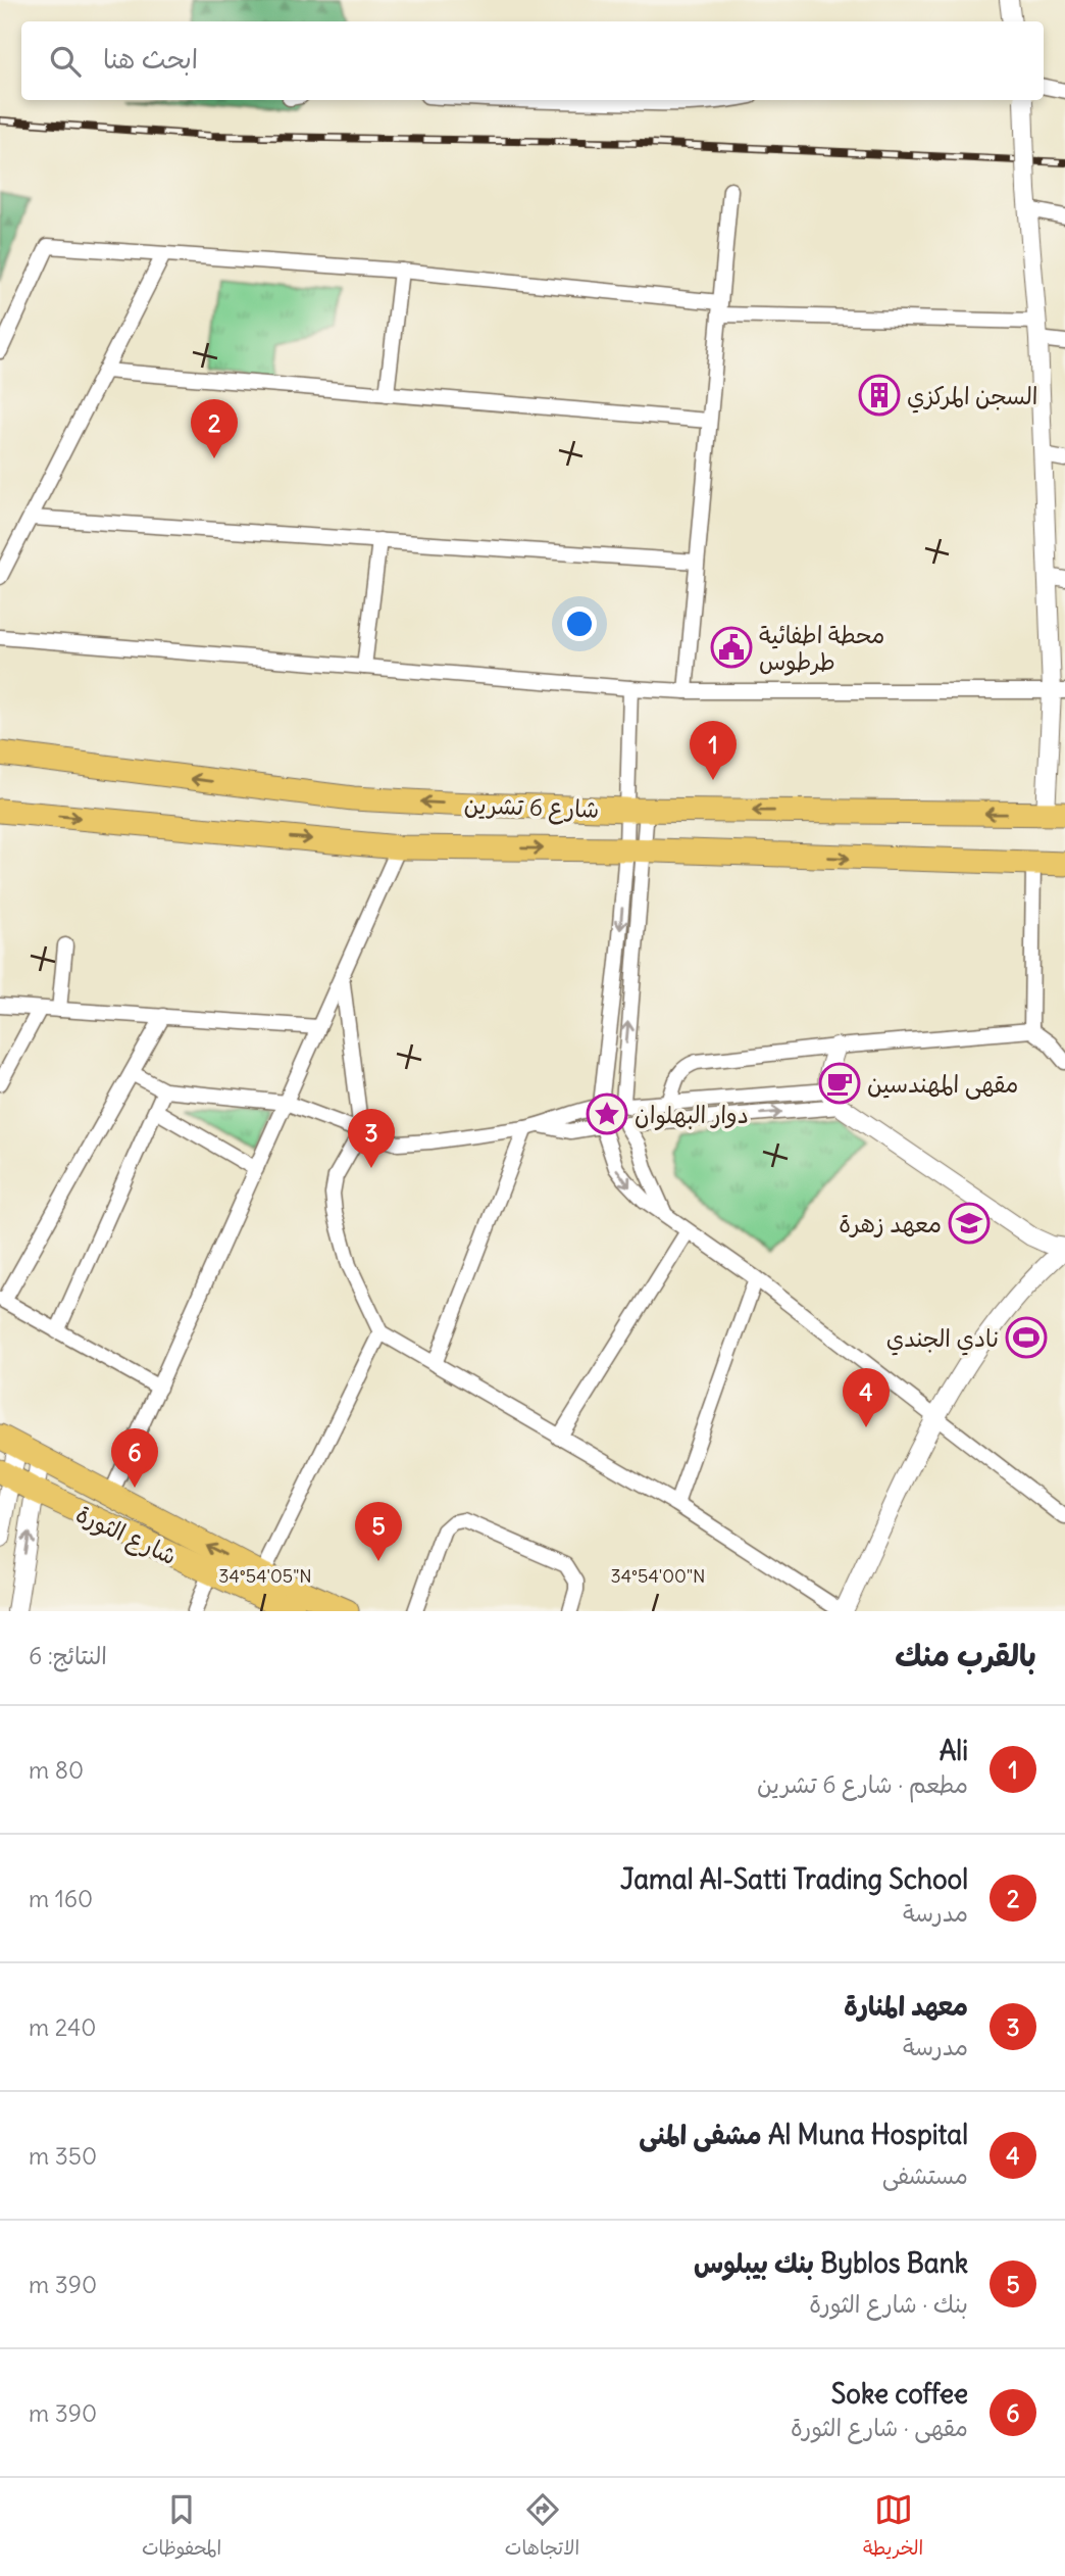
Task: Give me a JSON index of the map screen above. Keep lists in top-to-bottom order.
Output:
{
  "streets": {
    "main road": ["شارع 6 تشرين", "شارع الثورة"]
  },
  "places": {
    "building": ["السجن المركزي"],
    "public building": ["محطة اطفائية طرطوس"],
    "cafe": ["مقهى المهندسين"],
    "place": ["دوار البهلوان"],
    "school or university": ["معهد زهرة"],
    "sports": ["نادي الجندي"]
  },
  "page": {
    "search": "ابحث هنا",
    "pins": [
      "2",
      "1",
      "3",
      "4",
      "6",
      "5"
    ],
    "heading": ["بالقرب منك", "النتائج: 6"],
    "list": [
      {
        "mark": "1",
        "name": "Ali",
        "note": "مطعم · شارع 6 تشرين",
        "value": "80 m"
      },
      {
        "mark": "2",
        "name": "Jamal Al-Satti Trading School",
        "note": "مدرسة",
        "value": "160 m"
      },
      {
        "mark": "3",
        "name": "معهد المنارة",
        "note": "مدرسة",
        "value": "240 m"
      },
      {
        "mark": "4",
        "name": "Al Muna Hospital مشفى المنى",
        "note": "مستشفى",
        "value": "350 m"
      },
      {
        "mark": "5",
        "name": "Byblos Bank بنك بيبلوس",
        "note": "بنك · شارع الثورة",
        "value": "390 m"
      },
      {
        "mark": "6",
        "name": "Soke coffee",
        "note": "مقهى · شارع الثورة",
        "value": "390 m"
      }
    ],
    "nav": ["الخريطة", "الاتجاهات", "المحفوظات"]
  },
  "coordinates": ["34°54'05\"N", "34°54'00\"N"]
}
